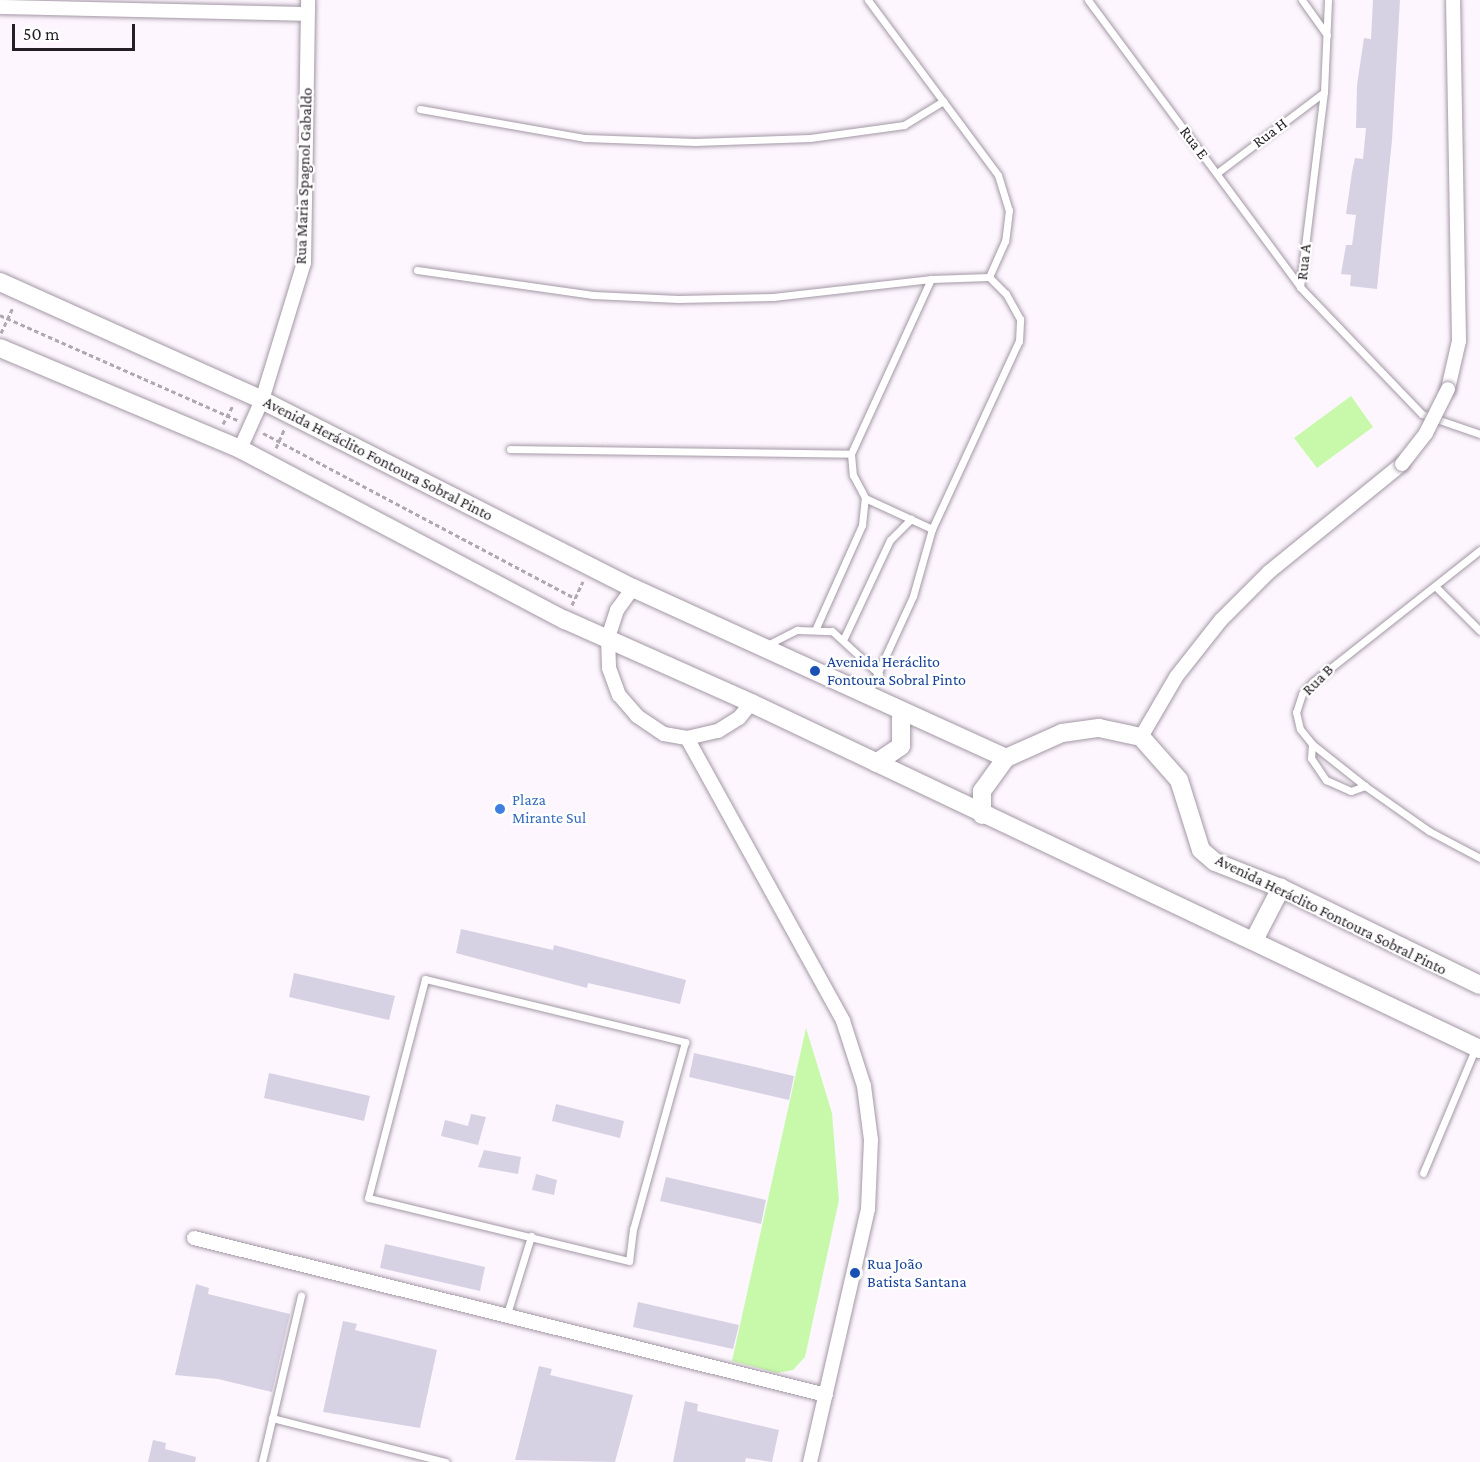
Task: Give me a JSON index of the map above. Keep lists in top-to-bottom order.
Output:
{
  "streets": {
    "street": ["Rua Maria Spagnol Gabaldo", "Avenida Heráclito Fontoura Sobral Pinto"],
    "lane": [
      "Rua H",
      "Rua E",
      "Rua A",
      "Rua B"
    ]
  },
  "crossings": [
    ["Rua H", "Rua E"],
    ["Rua H", "Rua A"],
    ["Rua E", "Rua A"],
    ["Rua Maria Spagnol Gabaldo", "Avenida Heráclito Fontoura Sobral Pinto"]
  ],
  "places": ["Avenida Heráclito Fontoura Sobral Pinto", "Plaza Mirante Sul", "Rua João Batista Santana"],
  "scale_bar": "50 m"
}
